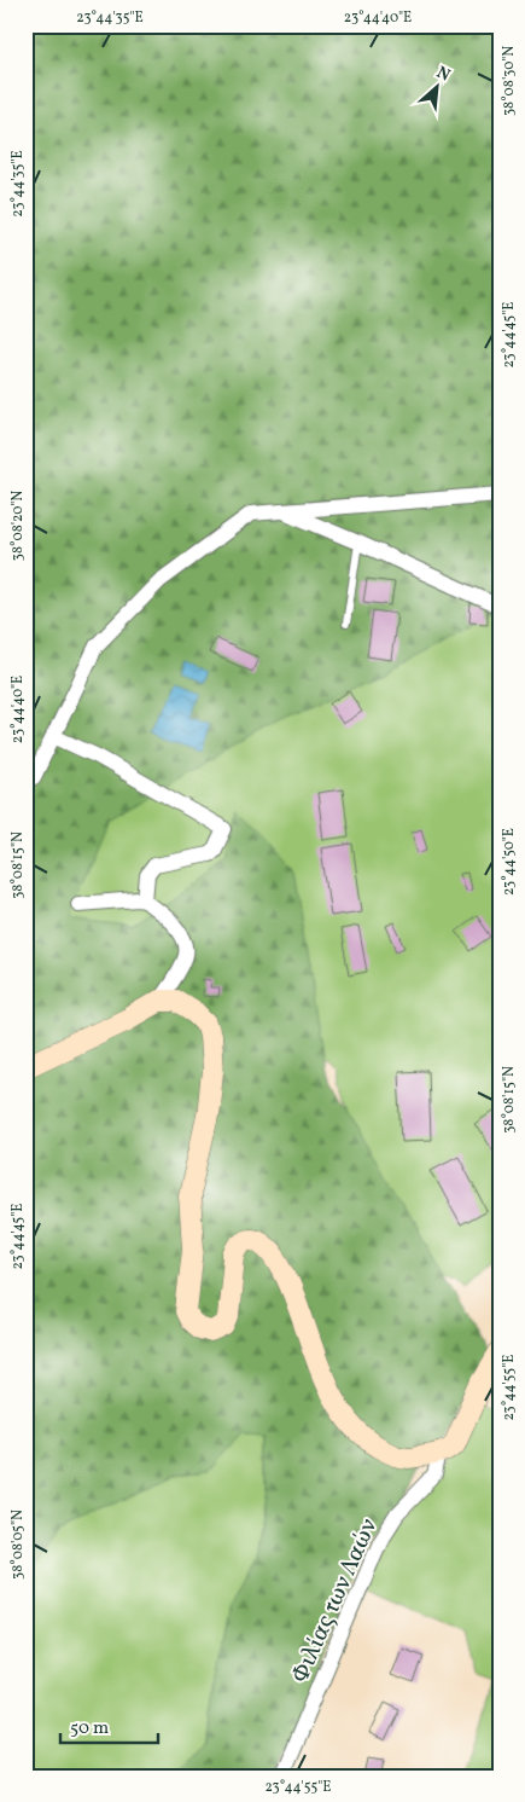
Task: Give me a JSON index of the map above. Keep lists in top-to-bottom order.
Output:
{
  "streets": {
    "street": ["Φιλίας των Λαών"]
  },
  "scale_bar": "50 m",
  "north": "top right",
  "coordinates": [
    "23°44'35\"E",
    "23°44'40\"E",
    "38°08'30\"N",
    "23°44'45\"E",
    "38°08'20\"N",
    "23°44'50\"E",
    "38°08'15\"N",
    "23°44'55\"E",
    "38°08'05\"N"
  ]
}
